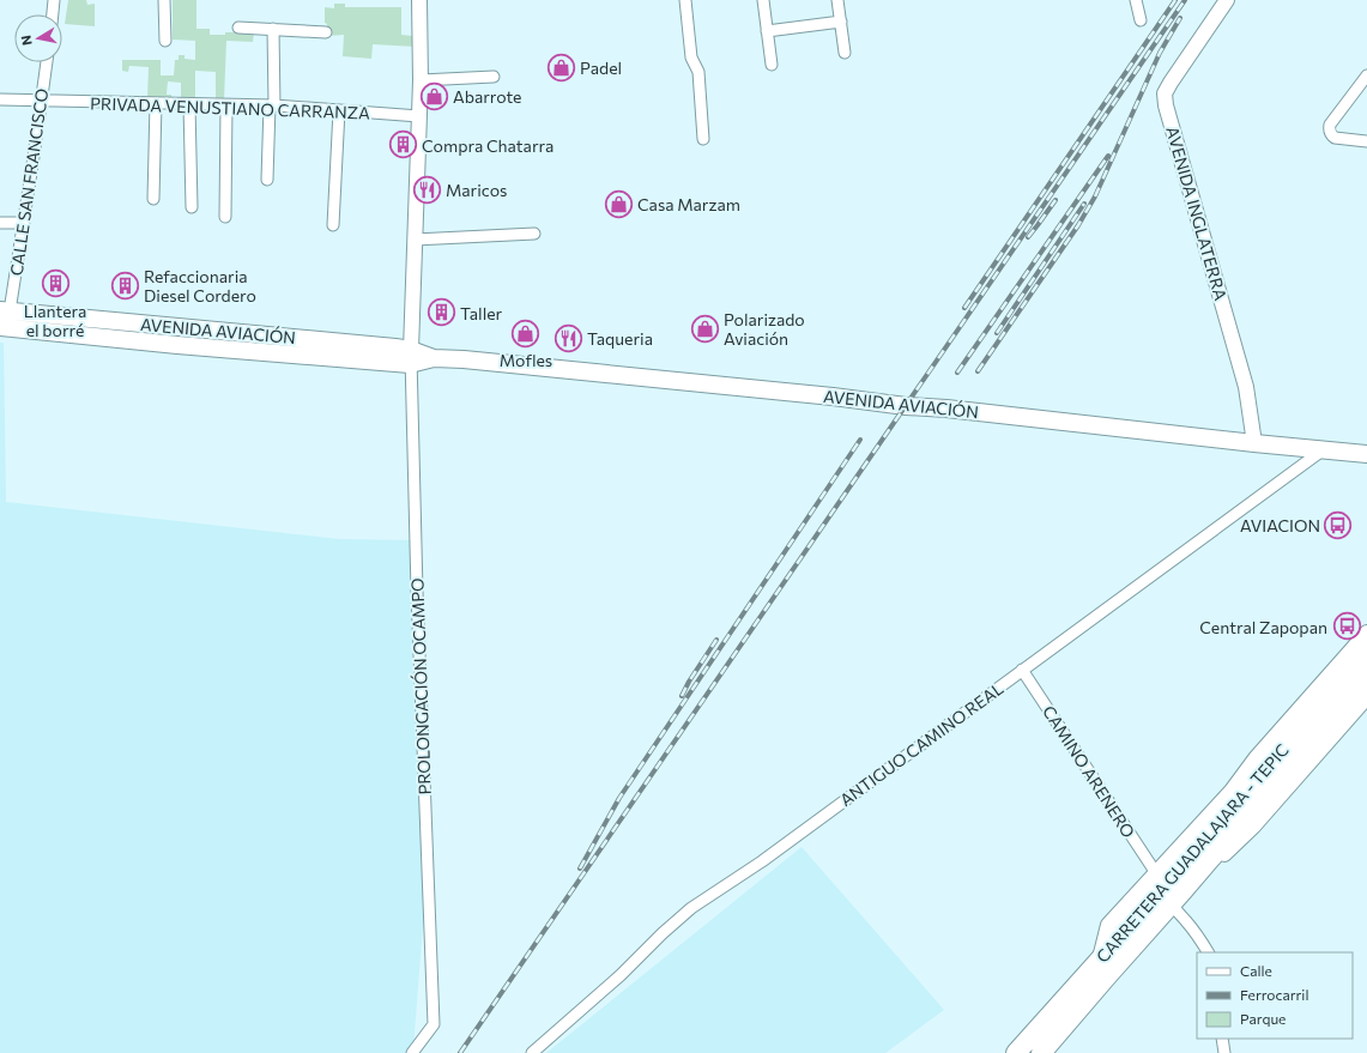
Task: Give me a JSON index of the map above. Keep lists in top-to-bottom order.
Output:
{
  "streets": {
    "highway": ["CARRETERA GUADALAJARA - TEPIC"],
    "main road": ["AVENIDA AVIACIÓN"],
    "street": [
      "PRIVADA VENUSTIANO CARRANZA",
      "CALLE SAN FRANCISCO",
      "AVENIDA INGLATERRA",
      "PROLONGACIÓN OCAMPO",
      "ANTIGUO CAMINO REAL",
      "CAMINO ARENERO"
    ]
  },
  "crossings": [
    ["PRIVADA VENUSTIANO CARRANZA", "CALLE SAN FRANCISCO"],
    ["CALLE SAN FRANCISCO", "AVENIDA AVIACIÓN"],
    ["AVENIDA INGLATERRA", "AVENIDA AVIACIÓN"],
    ["AVENIDA AVIACIÓN", "PROLONGACIÓN OCAMPO"],
    ["AVENIDA AVIACIÓN", "ANTIGUO CAMINO REAL"],
    ["ANTIGUO CAMINO REAL", "CAMINO ARENERO"]
  ],
  "places": {
    "shop": [
      "Padel",
      "Abarrote",
      "Casa Marzam",
      "Polarizado Aviación",
      "Mofles"
    ],
    "building": [
      "Compra Chatarra",
      "Llantera el borré",
      "Refaccionaria Diesel Cordero",
      "Taller"
    ],
    "restaurant": ["Maricos", "Taqueria"],
    "bus stop": ["AVIACION", "Central Zapopan"]
  },
  "legend": ["Calle", "Ferrocarril", "Parque"],
  "north": "left"
}
